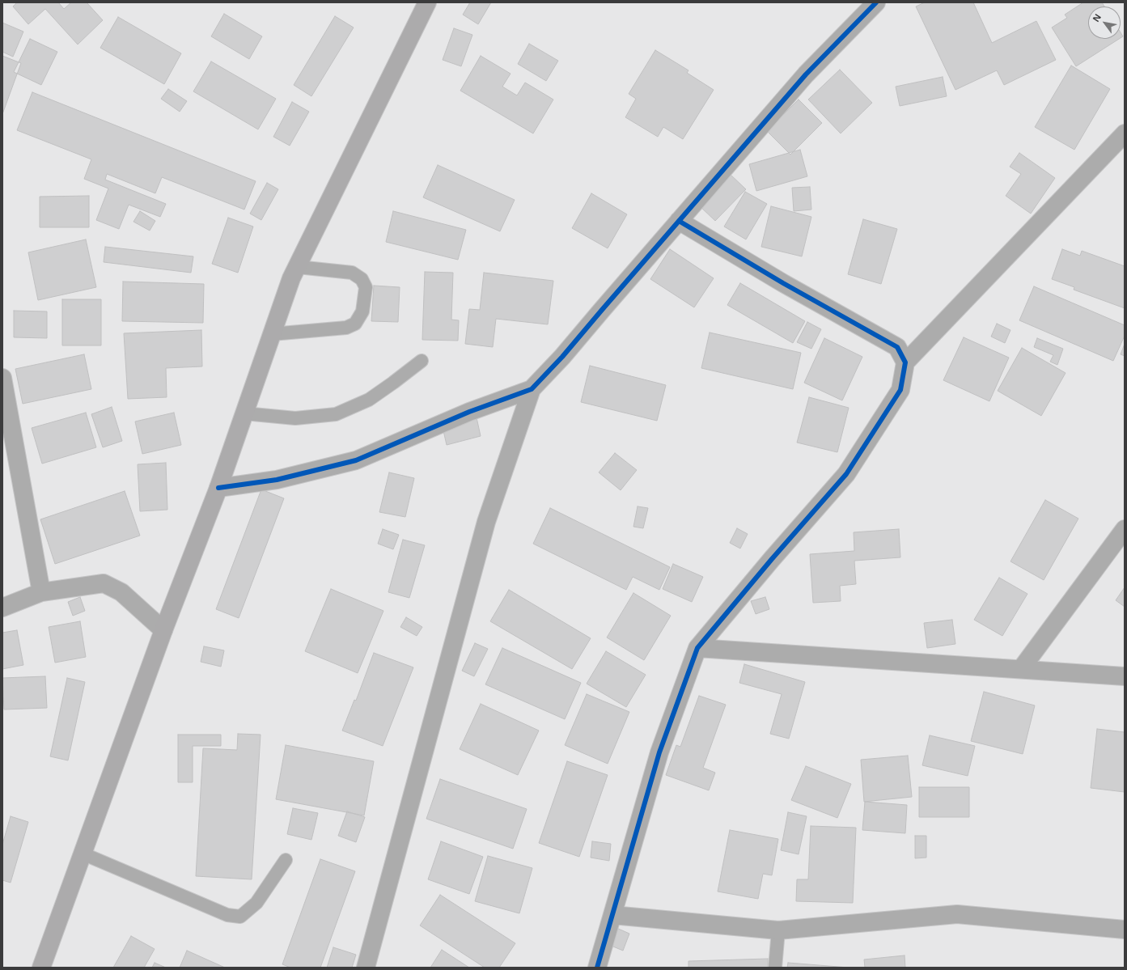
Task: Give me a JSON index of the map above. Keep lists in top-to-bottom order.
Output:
{
  "north": "top left"
}
